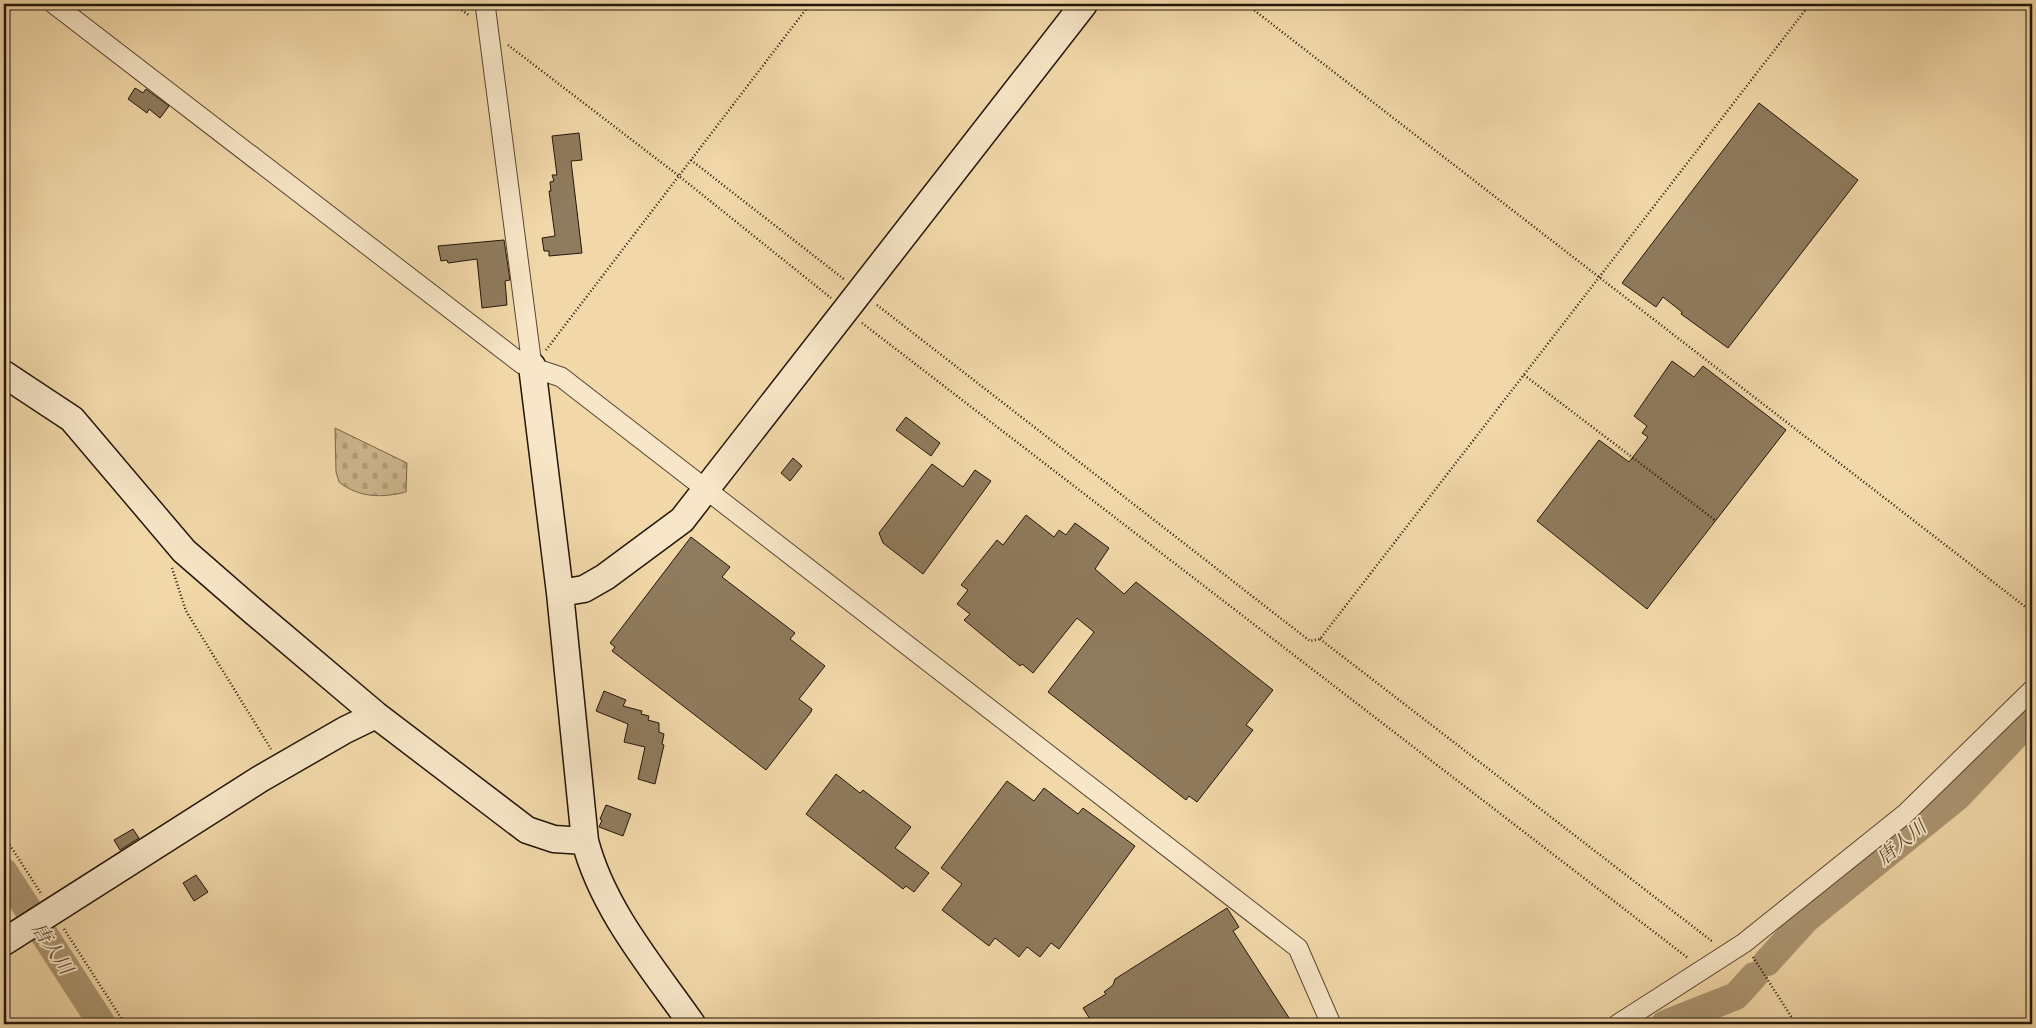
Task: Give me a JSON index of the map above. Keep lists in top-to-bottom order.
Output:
{
  "water": ["唐人川"]
}
